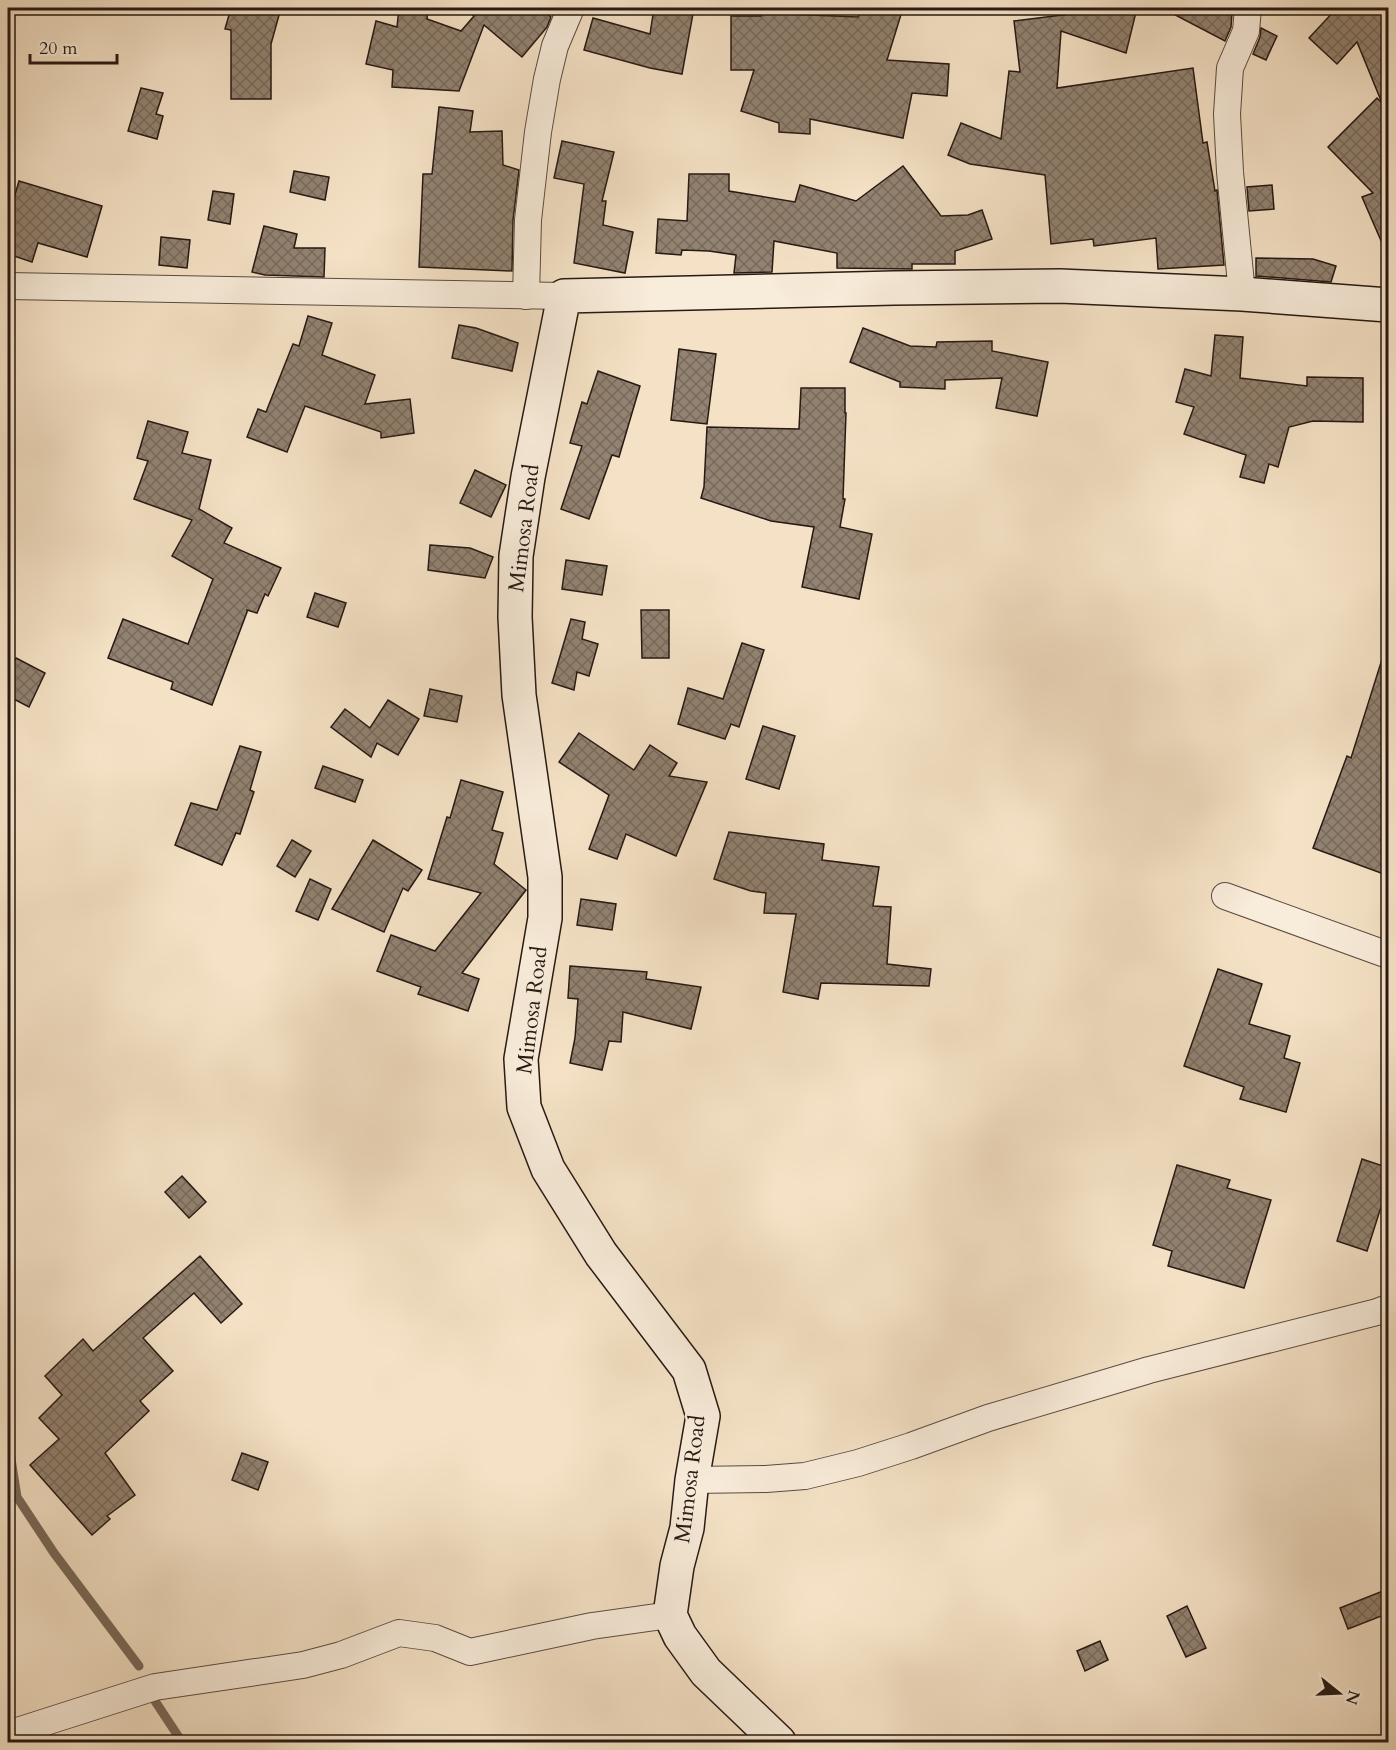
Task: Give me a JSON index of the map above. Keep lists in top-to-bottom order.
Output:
{
  "streets": {
    "street": ["Mimosa Road"]
  },
  "scale_bar": "20 m",
  "north": "right"
}
